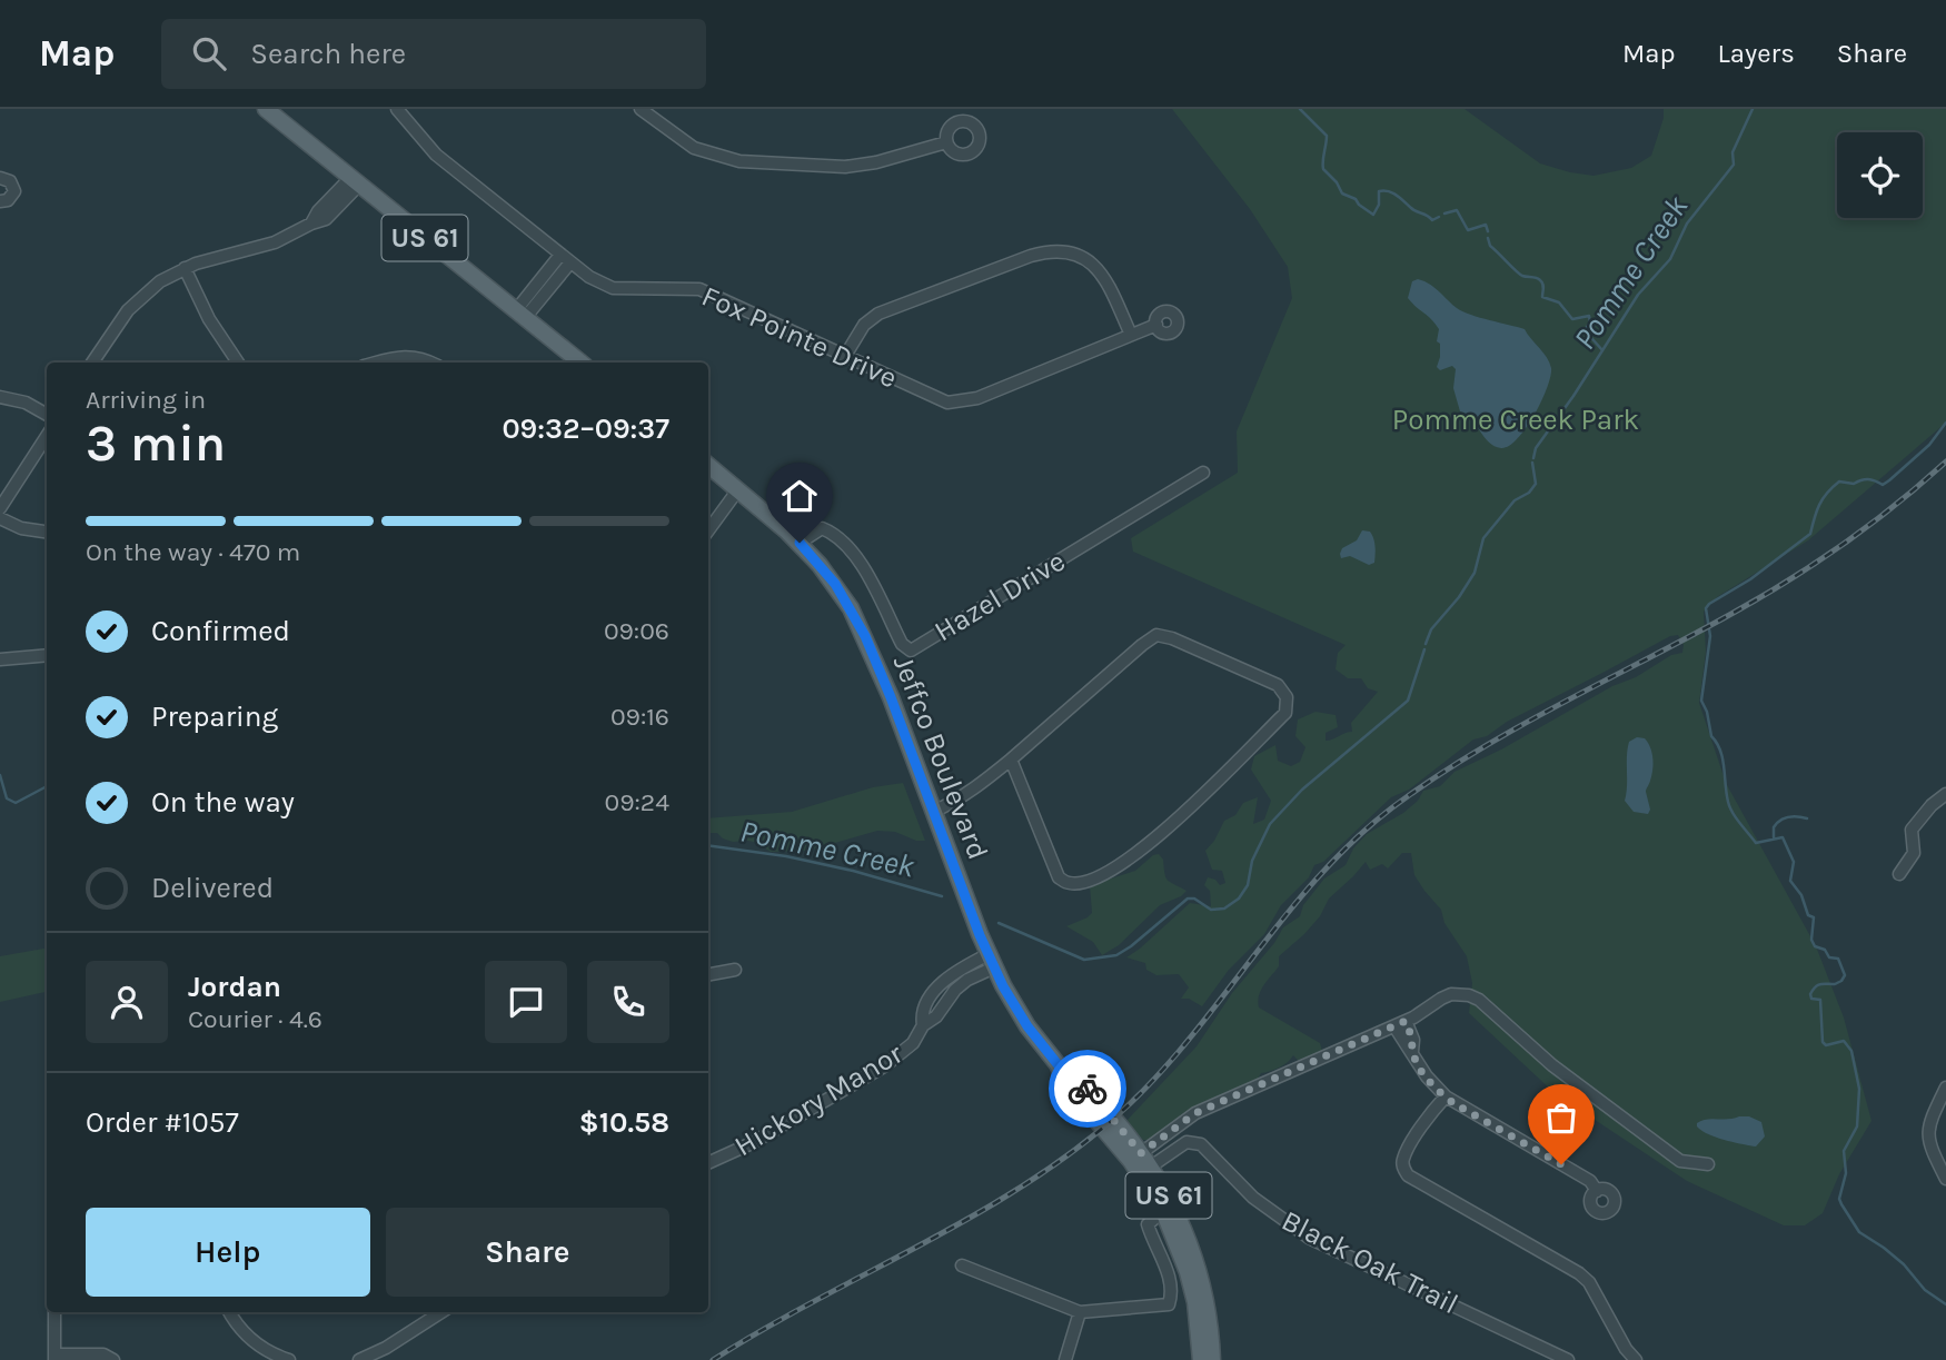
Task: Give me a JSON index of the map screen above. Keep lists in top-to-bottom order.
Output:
{
  "streets": {
    "main road": ["US 61", "Jeffco Boulevard"],
    "street": [
      "Fox Pointe Drive",
      "Hazel Drive",
      "Hickory Manor",
      "Black Oak Trail"
    ]
  },
  "crossings": [
    ["Hazel Drive", "Jeffco Boulevard"],
    ["Jeffco Boulevard", "Hickory Manor"],
    ["Jeffco Boulevard", "Black Oak Trail"]
  ],
  "water": ["Pomme Creek"],
  "parks": ["Pomme Creek Park"],
  "page": {
    "header": "Map",
    "search": "Search here",
    "nav": ["Map", "Layers", "Share"],
    "heading": ["3 min", "Arriving in", "09:32–09:37"],
    "panel": [
      "Jordan",
      "Courier · 4.6",
      "Order #1057",
      "$10.58"
    ],
    "bar": "On the way · 470 m",
    "list": [
      ["Confirmed", "09:06"],
      ["Preparing", "09:16"],
      ["On the way", "09:24"],
      "Delivered"
    ],
    "buttons": ["Help", "Share"]
  }
}
